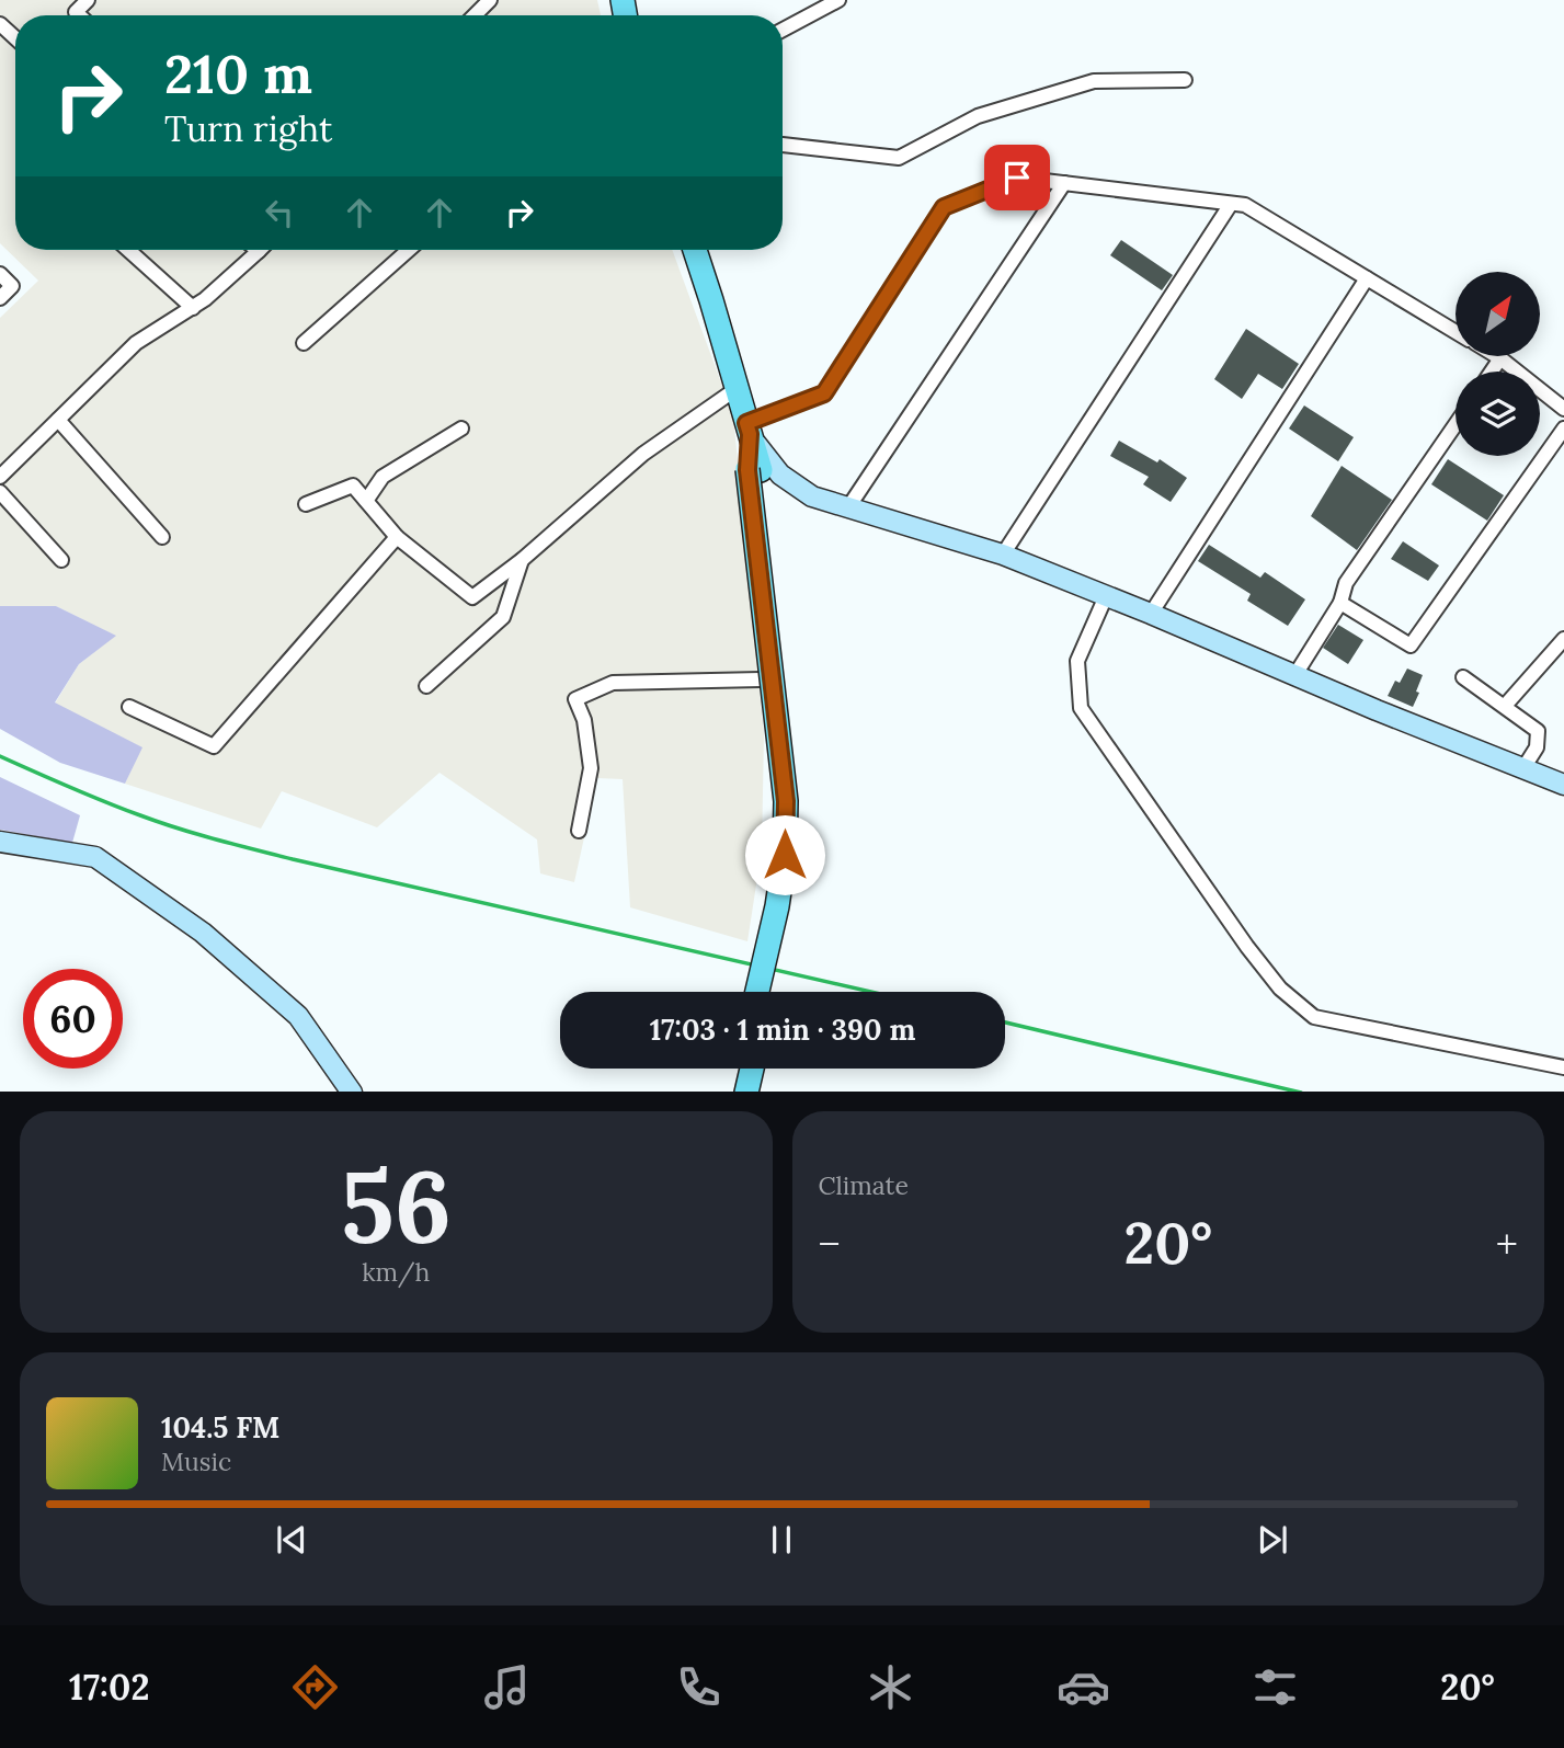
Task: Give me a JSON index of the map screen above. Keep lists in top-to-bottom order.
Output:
{
  "north": "top right",
  "page": {
    "turn": ["210 m", "Turn right"],
    "limit": "60",
    "trip": "17:03 · 1 min · 390 m",
    "tile": [
      ["56", "km/h"],
      "Climate"
    ],
    "heat": ["−", "20°", "+"],
    "song": ["104.5 FM", "Music"],
    "tabs": ["17:02", "20°"]
  }
}
